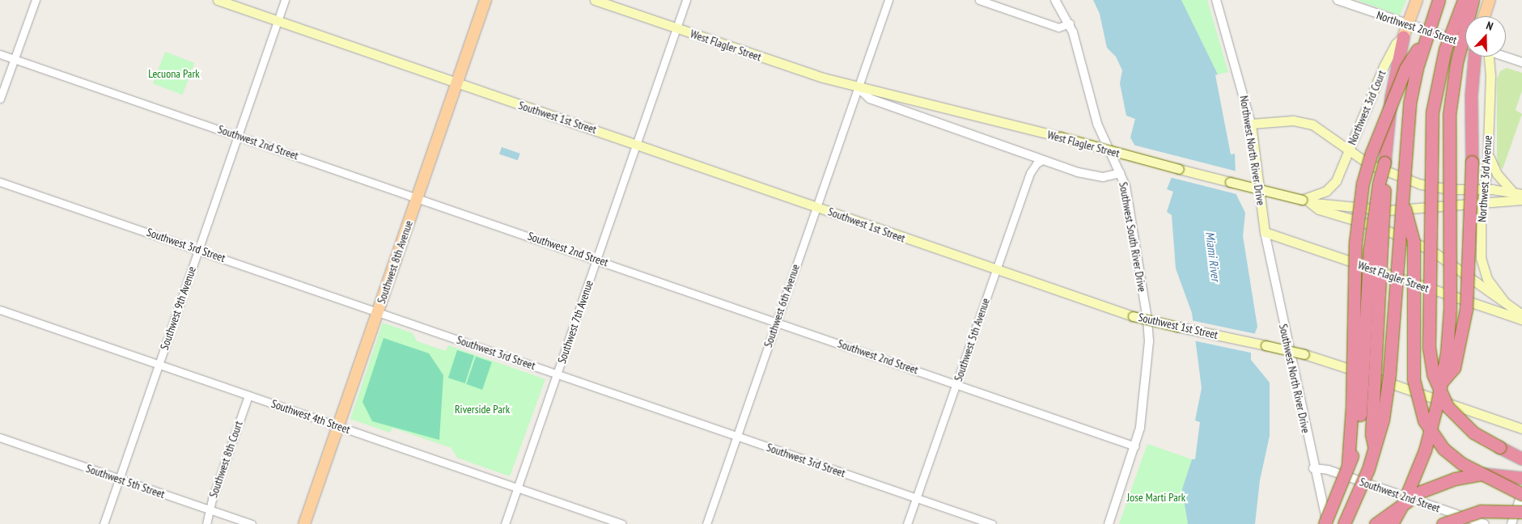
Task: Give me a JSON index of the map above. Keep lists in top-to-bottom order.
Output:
{
  "streets": {
    "main road": [
      "West Flagler Street",
      "Northwest 3rd Court",
      "Southwest 1st Street",
      "Northwest North River Drive",
      "Northwest 3rd Avenue",
      "Southwest 8th Avenue"
    ],
    "street": [
      "Northwest 2nd Street",
      "Southwest 2nd Street",
      "Southwest South River Drive",
      "Southwest 3rd Street",
      "Southwest 6th Avenue",
      "Southwest 9th Avenue",
      "Southwest 7th Avenue",
      "Southwest 5th Avenue",
      "Southwest North River Drive",
      "Southwest 4th Street",
      "Southwest 8th Court",
      "Southwest 5th Street"
    ]
  },
  "crossings": [
    ["Northwest 2nd Street", "Northwest 3rd Court"],
    ["West Flagler Street", "Northwest 3rd Court"],
    ["West Flagler Street", "Northwest North River Drive"],
    ["West Flagler Street", "Northwest 3rd Avenue"],
    ["West Flagler Street", "Southwest South River Drive"],
    ["West Flagler Street", "Southwest 6th Avenue"],
    ["West Flagler Street", "Southwest 7th Avenue"],
    ["West Flagler Street", "Southwest 5th Avenue"],
    ["West Flagler Street", "Southwest North River Drive"],
    ["Southwest 1st Street", "Southwest 8th Avenue"],
    ["Southwest 1st Street", "Southwest 6th Avenue"],
    ["Southwest 1st Street", "Southwest 9th Avenue"],
    ["Southwest 1st Street", "Southwest 7th Avenue"],
    ["Southwest 1st Street", "Southwest 5th Avenue"],
    ["Southwest 2nd Street", "Southwest South River Drive"],
    ["Southwest 2nd Street", "Southwest 8th Avenue"],
    ["Southwest 2nd Street", "Southwest 6th Avenue"],
    ["Southwest 2nd Street", "Southwest 9th Avenue"],
    ["Southwest 2nd Street", "Southwest 7th Avenue"],
    ["Southwest 2nd Street", "Southwest 5th Avenue"],
    ["Southwest 2nd Street", "Southwest North River Drive"],
    ["Northwest North River Drive", "Southwest North River Drive"],
    ["Southwest 3rd Street", "Southwest 8th Avenue"],
    ["Southwest 3rd Street", "Southwest 6th Avenue"],
    ["Southwest 3rd Street", "Southwest 9th Avenue"],
    ["Southwest 3rd Street", "Southwest 7th Avenue"],
    ["Southwest 3rd Street", "Southwest 5th Avenue"],
    ["Southwest 8th Avenue", "Southwest 4th Street"],
    ["Southwest 9th Avenue", "Southwest 4th Street"],
    ["Southwest 9th Avenue", "Southwest 5th Street"],
    ["Southwest 7th Avenue", "Southwest 4th Street"],
    ["Southwest 4th Street", "Southwest 8th Court"],
    ["Southwest 8th Court", "Southwest 5th Street"]
  ],
  "water": ["Miami River"],
  "parks": ["Lecuona Park", "Riverside Park", "Jose Marti Park"],
  "north": "top"
}
